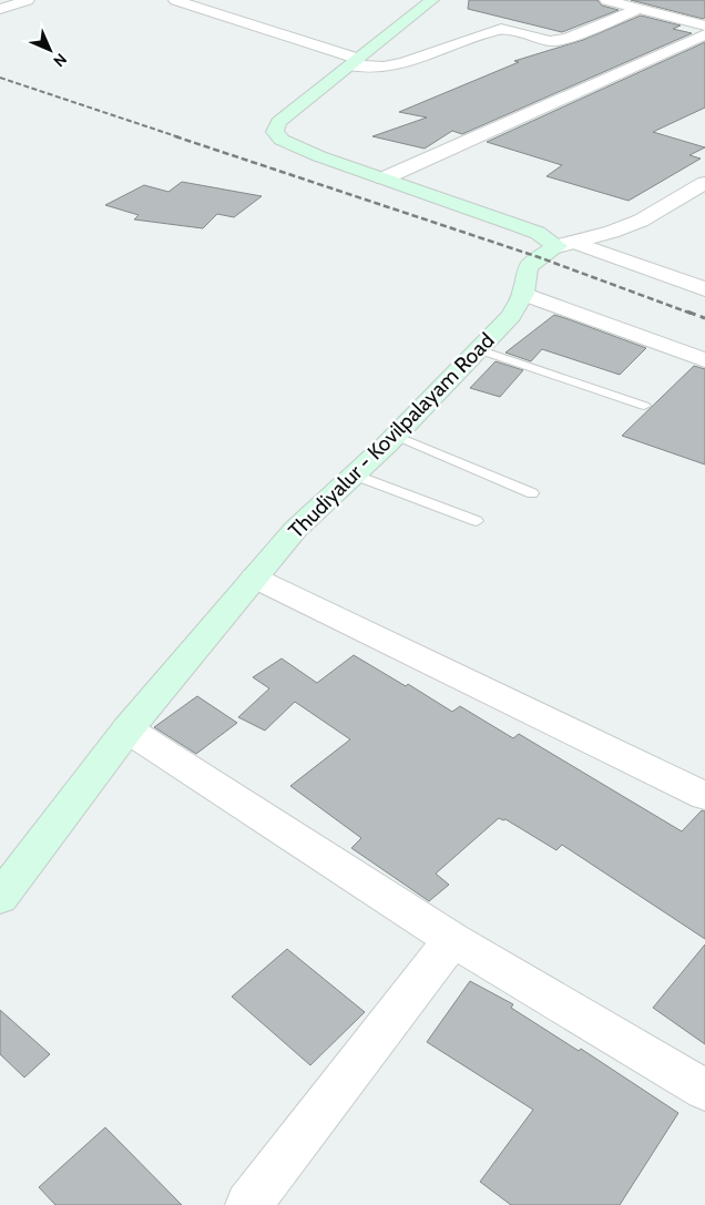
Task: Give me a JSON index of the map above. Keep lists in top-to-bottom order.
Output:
{
  "streets": {
    "main road": ["Thudiyalur - Kovilpalayam Road"]
  },
  "north": "bottom right"
}
